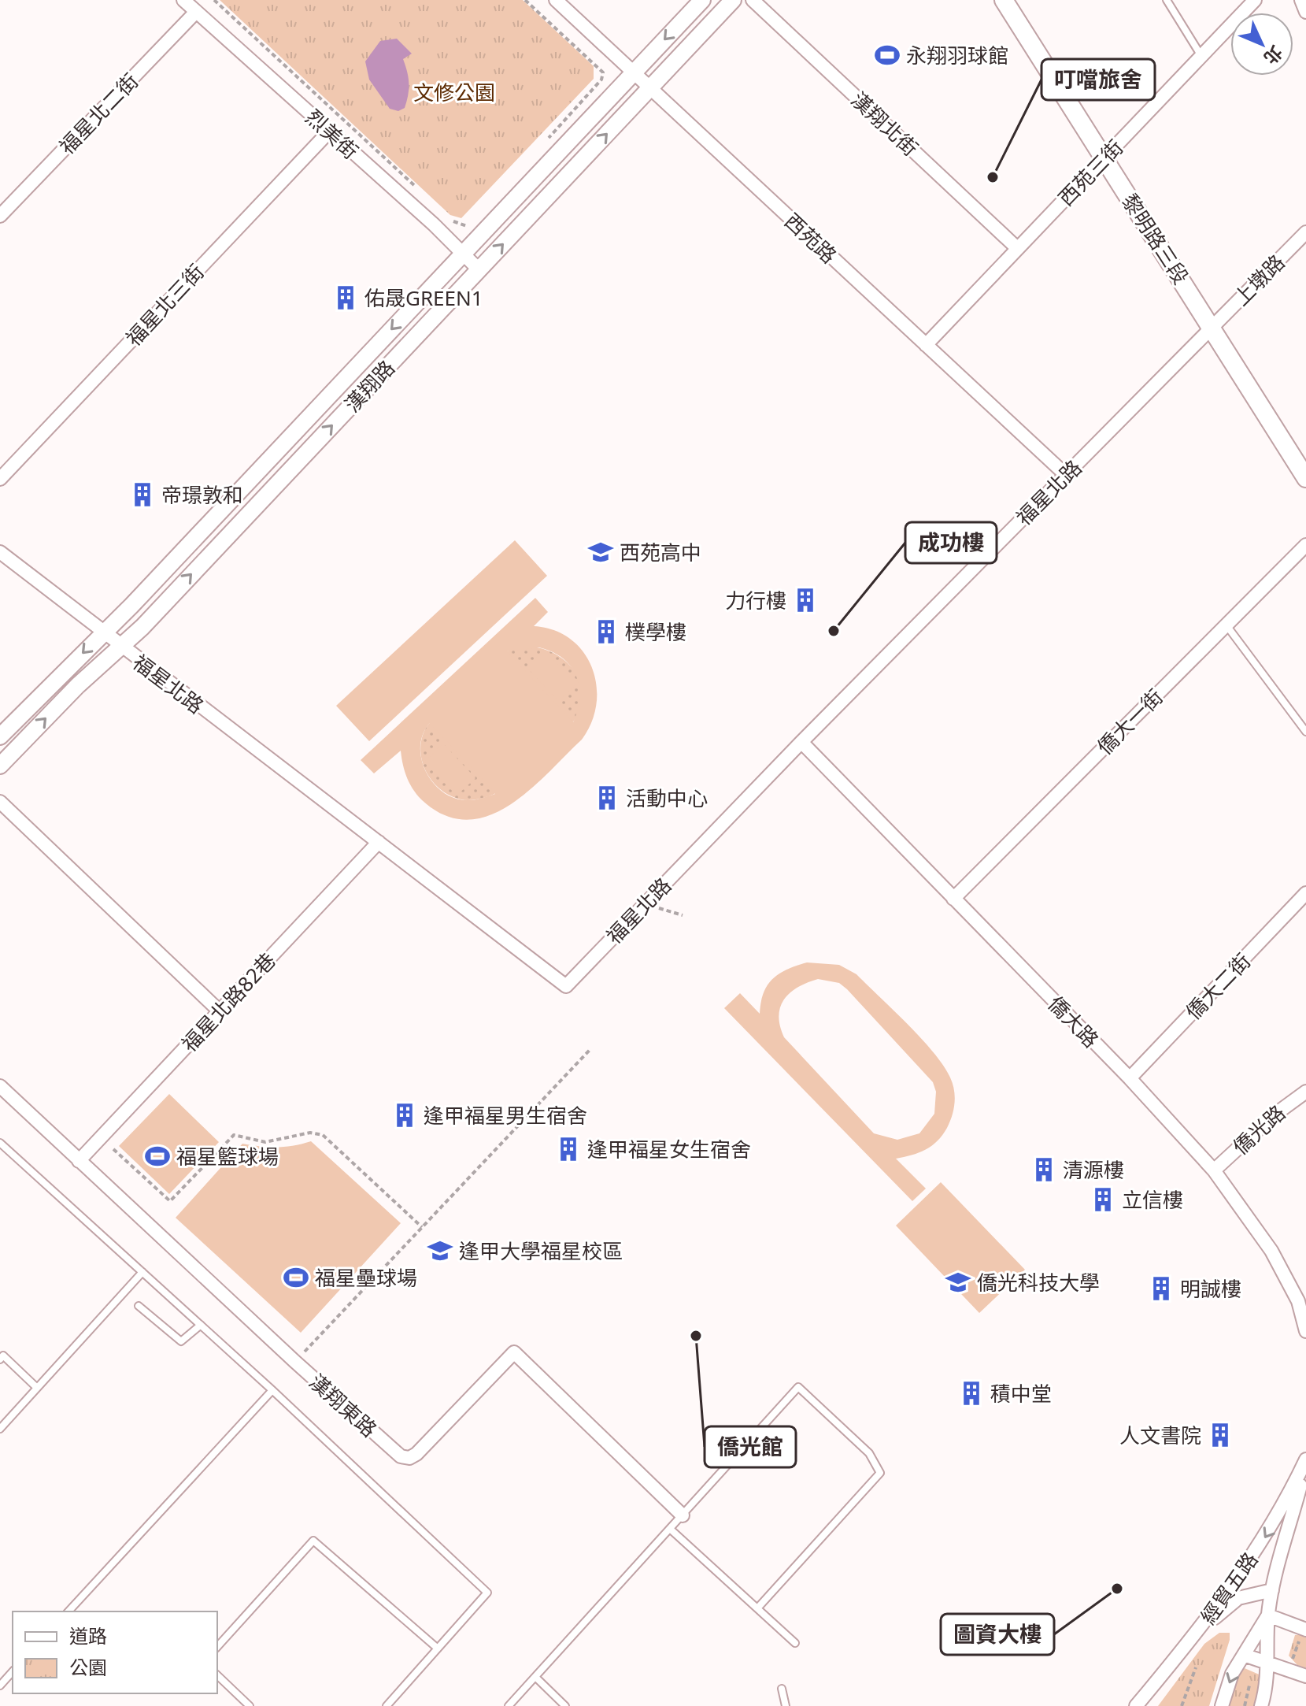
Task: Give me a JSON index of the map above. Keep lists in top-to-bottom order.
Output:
{
  "streets": {
    "main road": ["黎明路三段"],
    "street": [
      "福星北二街",
      "漢翔北街",
      "烈美街",
      "西苑三街",
      "西苑路",
      "上墩路",
      "福星北三街",
      "漢翔路",
      "福星北路",
      "僑大一街",
      "僑大二街",
      "福星北路82巷",
      "僑大路",
      "僑光路",
      "漢翔東路",
      "經貿五路"
    ]
  },
  "crossings": [
    ["福星北二街", "烈美街"],
    ["漢翔北街", "西苑三街"],
    ["烈美街", "福星北三街"],
    ["烈美街", "漢翔路"],
    ["西苑三街", "西苑路"],
    ["西苑三街", "黎明路三段"],
    ["西苑路", "漢翔路"],
    ["西苑路", "福星北路"],
    ["黎明路三段", "上墩路"],
    ["黎明路三段", "福星北路"],
    ["上墩路", "福星北路"],
    ["漢翔路", "福星北路"],
    ["福星北路", "福星北路82巷"],
    ["福星北路", "僑大路"],
    ["僑大一街", "僑大路"],
    ["僑大二街", "僑大路"],
    ["福星北路82巷", "漢翔東路"],
    ["僑大路", "僑光路"]
  ],
  "parks": ["文修公園"],
  "places": {
    "sports": ["永翔羽球館", "福星籃球場", "福星壘球場"],
    "other": [
      "叮噹旅舍",
      "成功樓",
      "僑光館",
      "圖資大樓"
    ],
    "building": [
      "佑晟GREEN1",
      "帝璟敦和",
      "力行樓",
      "樸學樓",
      "活動中心",
      "逢甲福星男生宿舍",
      "逢甲福星女生宿舍",
      "清源樓",
      "立信樓",
      "明誠樓",
      "積中堂",
      "人文書院"
    ],
    "school or university": ["西苑高中", "逢甲大學福星校區", "僑光科技大學"]
  },
  "legend": ["道路", "公園"],
  "north": "bottom right"
}
